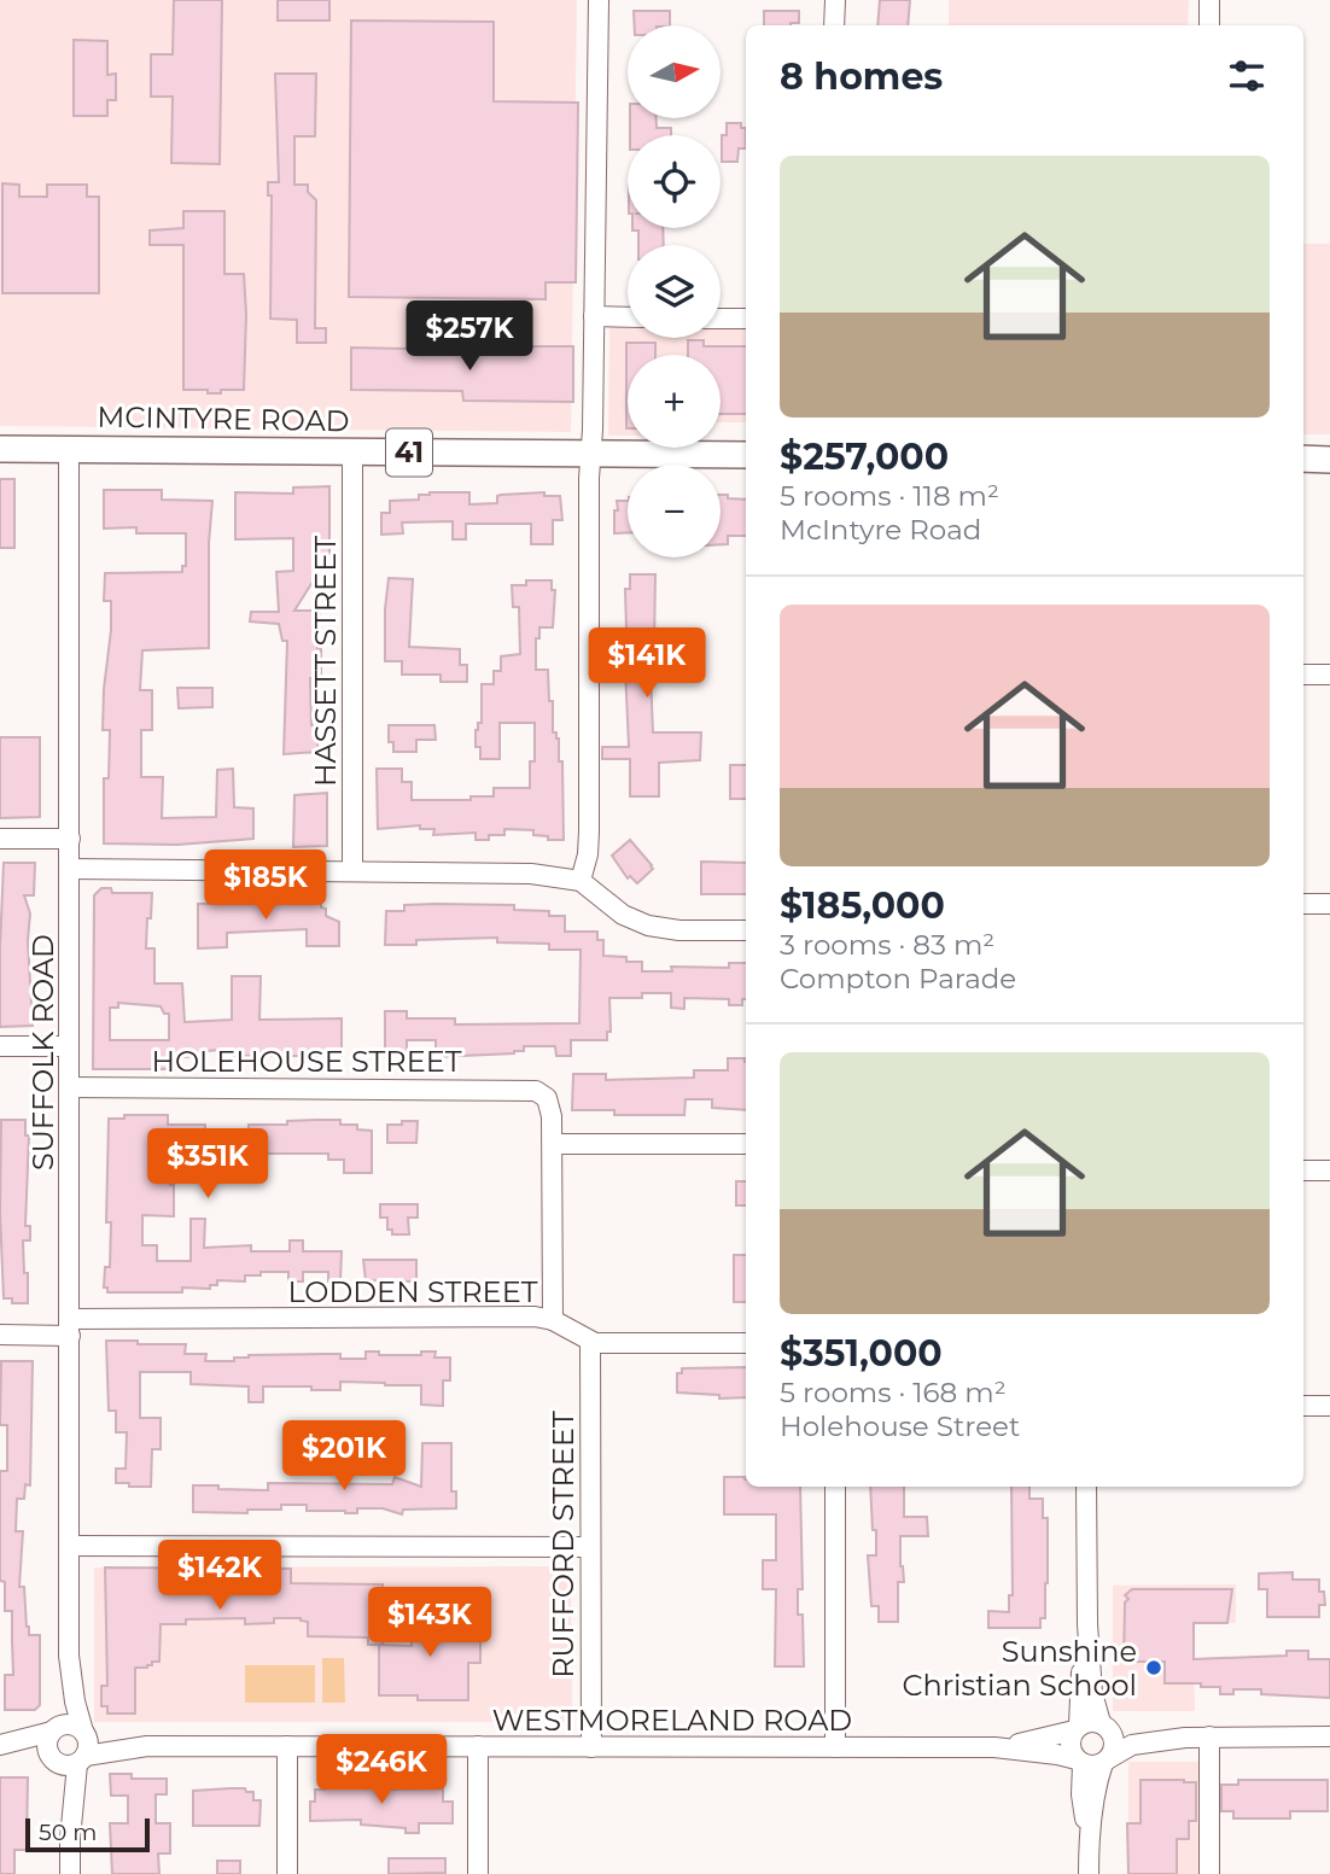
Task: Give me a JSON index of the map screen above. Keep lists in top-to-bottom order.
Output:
{
  "streets": {
    "main road": ["MCINTYRE ROAD", "41"],
    "street": [
      "HASSETT STREET",
      "SUFFOLK ROAD",
      "HOLEHOUSE STREET",
      "LODDEN STREET",
      "RUFFORD STREET",
      "WESTMORELAND ROAD"
    ]
  },
  "crossings": [
    ["MCINTYRE ROAD", "HASSETT STREET"],
    ["MCINTYRE ROAD", "SUFFOLK ROAD"],
    ["SUFFOLK ROAD", "HOLEHOUSE STREET"],
    ["SUFFOLK ROAD", "LODDEN STREET"],
    ["SUFFOLK ROAD", "WESTMORELAND ROAD"],
    ["LODDEN STREET", "RUFFORD STREET"],
    ["RUFFORD STREET", "WESTMORELAND ROAD"]
  ],
  "places": ["Sunshine Christian School"],
  "scale_bar": "50 m",
  "north": "right",
  "page": {
    "map_buttons": ["+", "−"],
    "heading": "8 homes",
    "list": [
      {
        "name": "$257,000",
        "note": "5 rooms · 118 m² · McIntyre Road"
      },
      {
        "name": "$185,000",
        "note": "3 rooms · 83 m² · Compton Parade"
      },
      {
        "name": "$351,000",
        "note": "5 rooms · 168 m² · Holehouse Street"
      }
    ],
    "price": [
      "$257K",
      "$141K",
      "$185K",
      "$351K",
      "$201K",
      "$142K",
      "$143K",
      "$246K"
    ],
    "scale": "50 m"
  }
}
